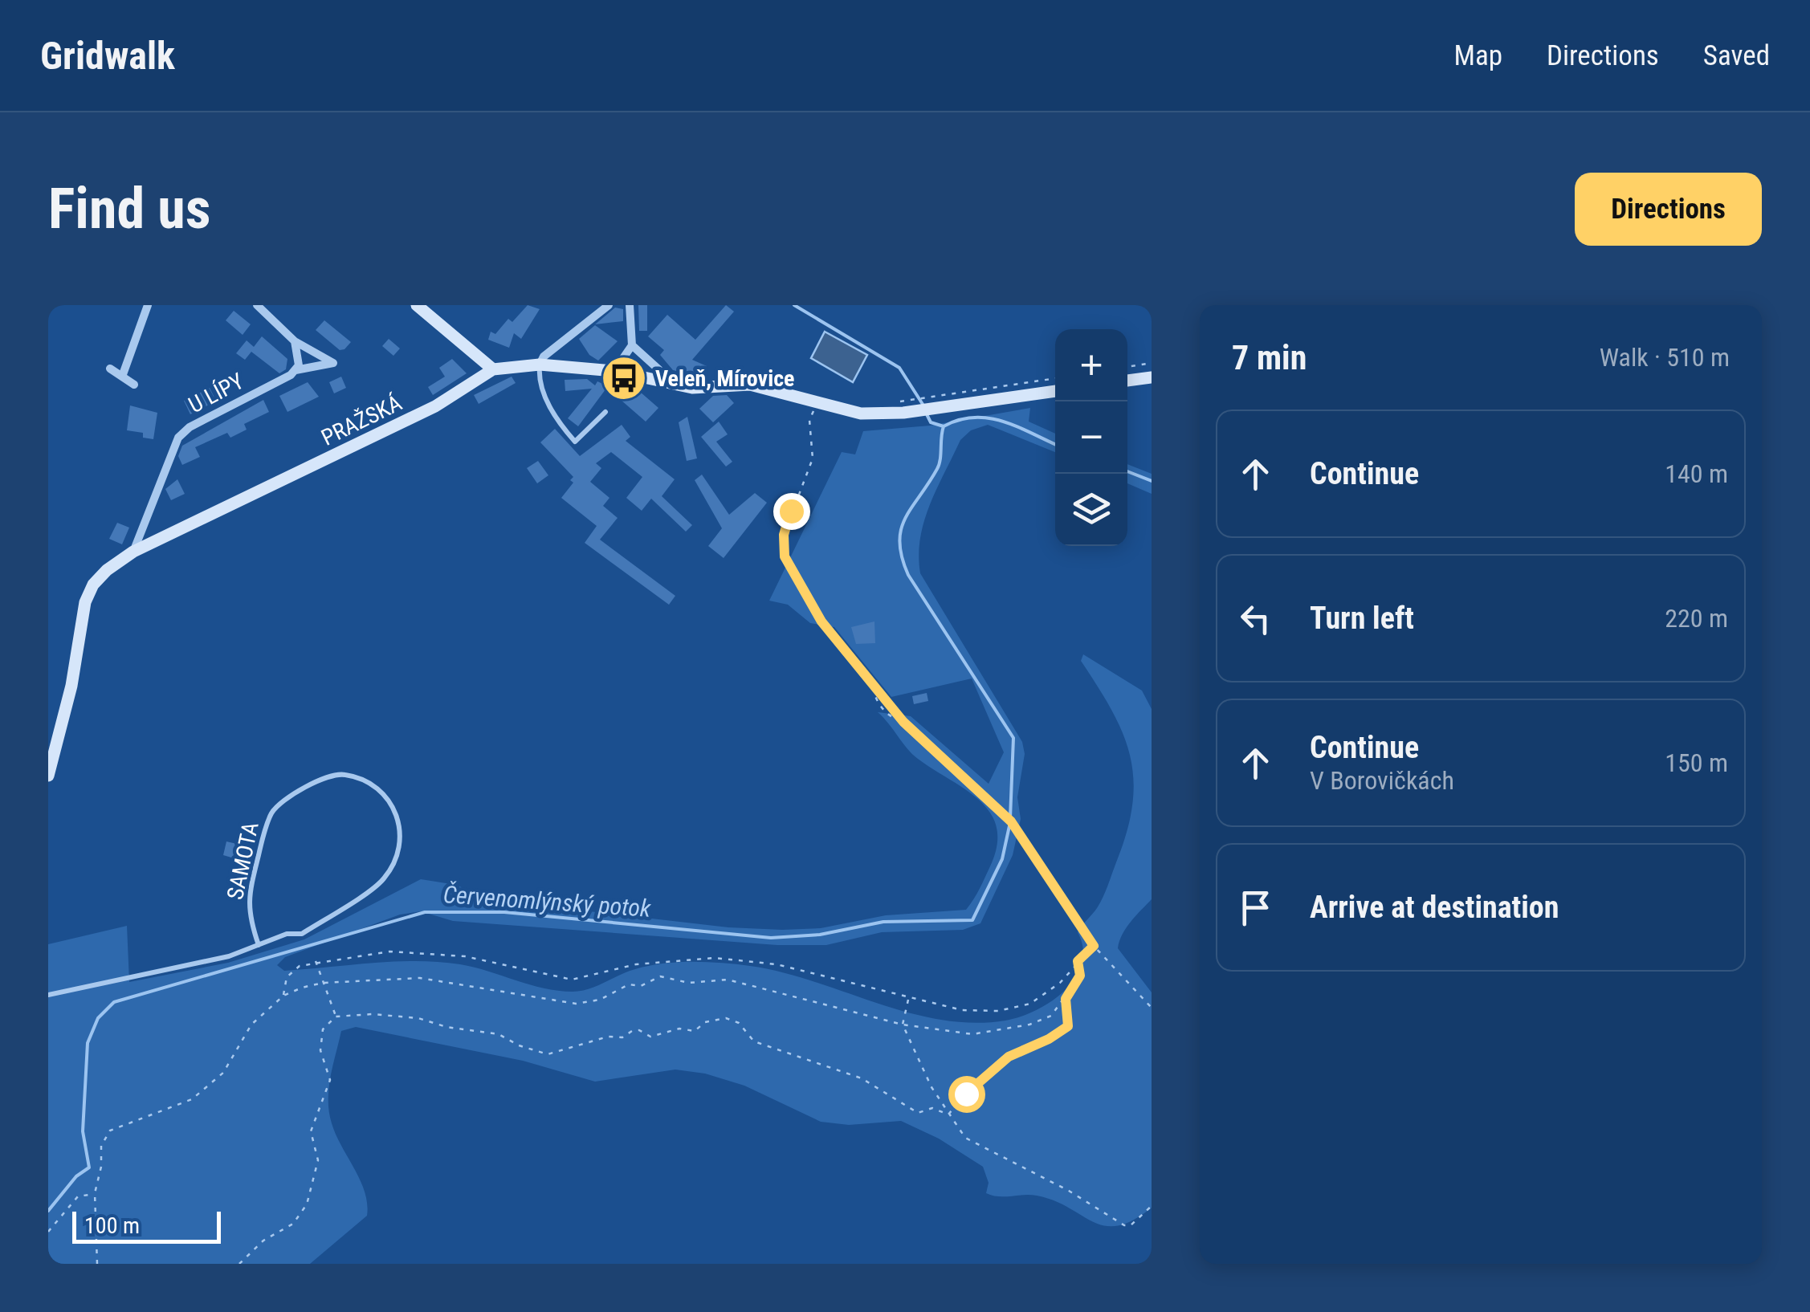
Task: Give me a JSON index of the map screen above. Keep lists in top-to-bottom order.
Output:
{
  "streets": {
    "street": ["U LÍPY", "PRAŽSKÁ"],
    "lane": ["SAMOTA"]
  },
  "crossings": [
    ["U LÍPY", "PRAŽSKÁ"]
  ],
  "water": ["Červenomlýnský potok"],
  "places": {
    "bus stop": ["Veleň, Mírovice"]
  },
  "scale_bar": "100 m",
  "page": {
    "header": "Gridwalk",
    "nav": ["Map", "Directions", "Saved"],
    "buttons": "Directions",
    "title": "Find us",
    "heading": ["7 min", "Walk · 510 m"],
    "map_buttons": ["+", "−"],
    "list": [
      ["Continue", "140 m"],
      ["Turn left", "220 m"],
      ["Continue", "V Borovičkách", "150 m"],
      "Arrive at destination"
    ],
    "scale": "100 m"
  }
}
